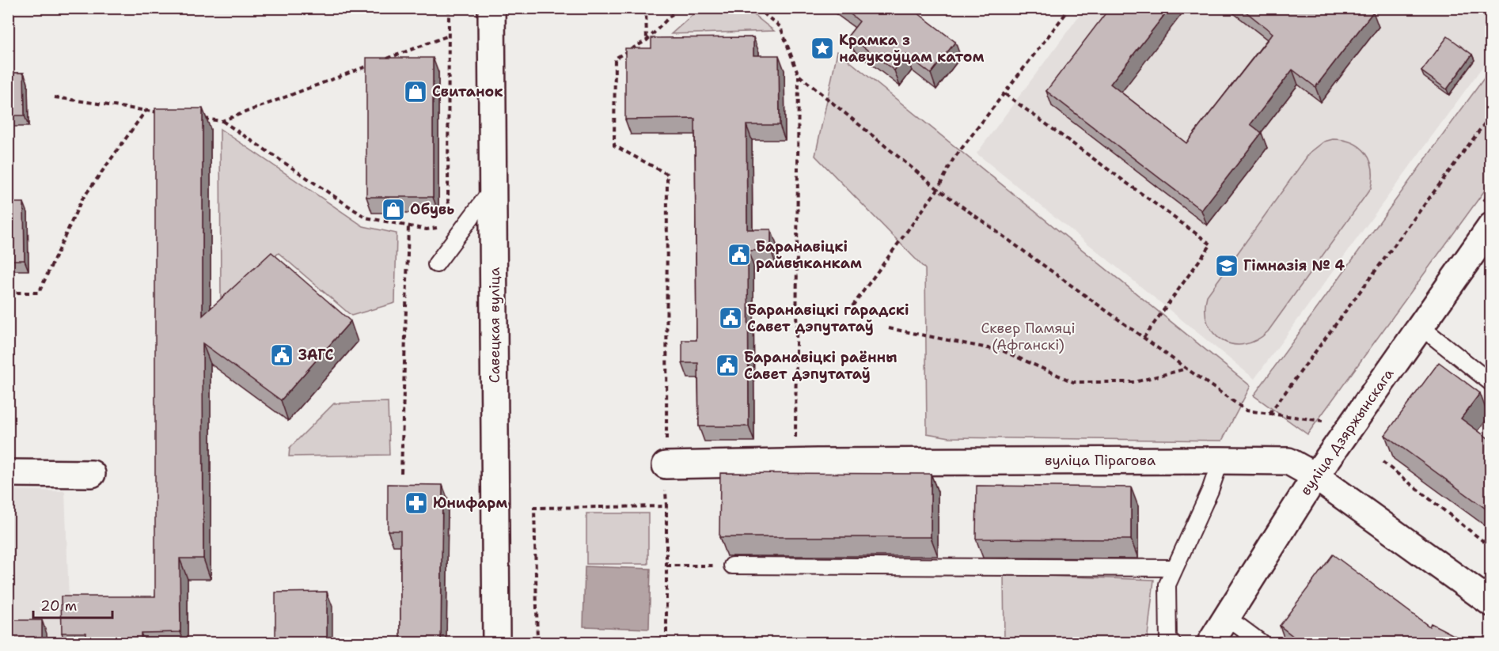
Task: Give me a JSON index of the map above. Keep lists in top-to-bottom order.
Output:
{
  "streets": {
    "street": ["Савецкая вуліца", "вуліца Дзяржынскага", "вуліца Пірагова"]
  },
  "crossings": [
    ["вуліца Дзяржынскага", "вуліца Пірагова"]
  ],
  "parks": ["Сквер Памяці (Афганскі)"],
  "places": {
    "place": ["Крамка з навукоўцам катом"],
    "shop": ["Свитанок", "Обувь"],
    "public building": [
      "Баранавіцкі райвыканкам",
      "Баранавіцкі гарадскі Савет дэпутатаў",
      "ЗАГС",
      "Баранавіцкі раённы Савет дэпутатаў"
    ],
    "school or university": ["Гімназія № 4"],
    "pharmacy": ["Юнифарм"]
  },
  "scale_bar": "20 m"
}
